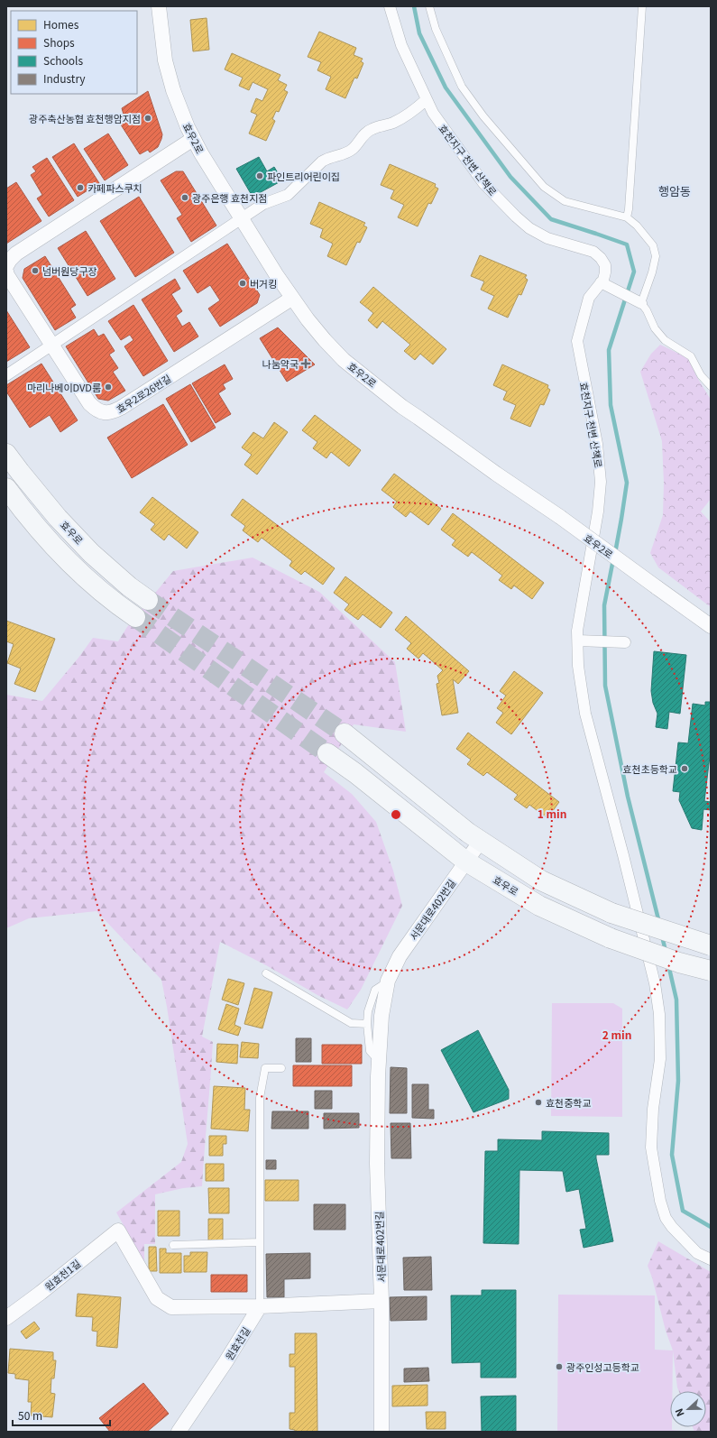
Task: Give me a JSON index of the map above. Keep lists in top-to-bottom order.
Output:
{
  "streets": {
    "main road": ["효우로"],
    "street": [
      "효우2로",
      "효천지구 천변 산책로",
      "효우2로26번길",
      "서문대로402번길",
      "원효천1길",
      "원효천길"
    ]
  },
  "crossings": [
    ["효우2로", "효우2로26번길"],
    ["효우로", "서문대로402번길"],
    ["원효천1길", "원효천길"]
  ],
  "districts": ["행암동"],
  "places": {
    "other": [
      "광주축산농협 효천행암지점",
      "파인트리어린이집",
      "카페파스쿠치",
      "광주은행 효천지점",
      "넘버원당구장",
      "버거킹",
      "마리나베이DVD룸",
      "효천초등학교",
      "효천중학교",
      "광주인성고등학교"
    ],
    "health": ["나눔약국"]
  },
  "legend": [
    "Homes",
    "Shops",
    "Schools",
    "Industry"
  ],
  "scale_bar": "50 m",
  "north": "left",
  "rings": ["1 min", "2 min"]
}
